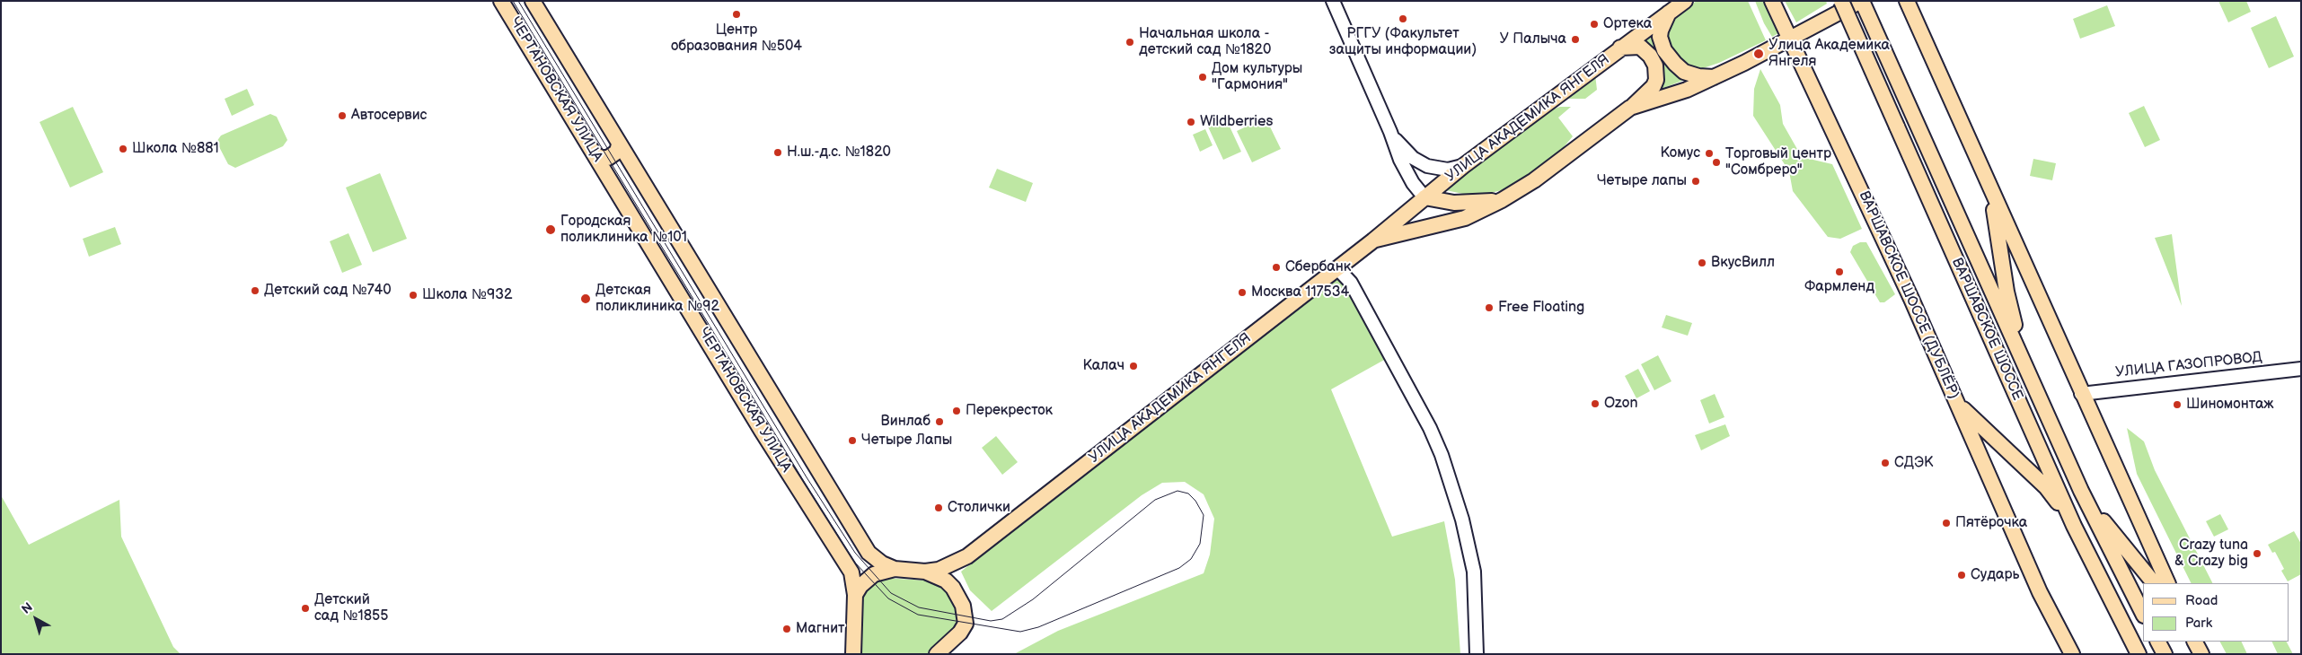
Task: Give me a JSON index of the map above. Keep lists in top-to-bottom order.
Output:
{
  "streets": {
    "main road": [
      "ЧЕРТАНОВСКАЯ УЛИЦА",
      "УЛИЦА АКАДЕМИКА ЯНГЕЛЯ",
      "ВАРШАВСКОЕ ШОССЕ (ДУБЛЁР)",
      "ВАРШАВСКОЕ ШОССЕ"
    ],
    "street": ["УЛИЦА ГАЗОПРОВОД"]
  },
  "crossings": [
    ["УЛИЦА АКАДЕМИКА ЯНГЕЛЯ", "ВАРШАВСКОЕ ШОССЕ (ДУБЛЁР)"],
    ["УЛИЦА АКАДЕМИКА ЯНГЕЛЯ", "ВАРШАВСКОЕ ШОССЕ"]
  ],
  "places": [
    "Центр образования №504",
    "РГГУ (Факультет защиты информации)",
    "Ортека",
    "У Палыча",
    "Начальная школа - детский сад №1820",
    "Улица Академика Янгеля",
    "Дом культуры \"Гармония\"",
    "Автосервис",
    "Wildberries",
    "Школа №881",
    "Н.ш.-д.с. №1820",
    "Комус",
    "Торговый центр \"Сомбреро\"",
    "Четыре лапы",
    "Городская поликлиника №101",
    "ВкусВилл",
    "Сбербанк",
    "Фармленд",
    "Детский сад №740",
    "Москва 117534",
    "Школа №932",
    "Детская поликлиника №92",
    "Free Floating",
    "Калач",
    "Ozon",
    "Шиномонтаж",
    "Перекресток",
    "Винлаб",
    "Четыре Лапы",
    "СДЭК",
    "Столички",
    "Пятёрочка",
    "Crazy tuna & Crazy big",
    "Сударь",
    "Детский сад №1855",
    "Магнит"
  ],
  "legend": ["Road", "Park"],
  "north": "top left"
}
